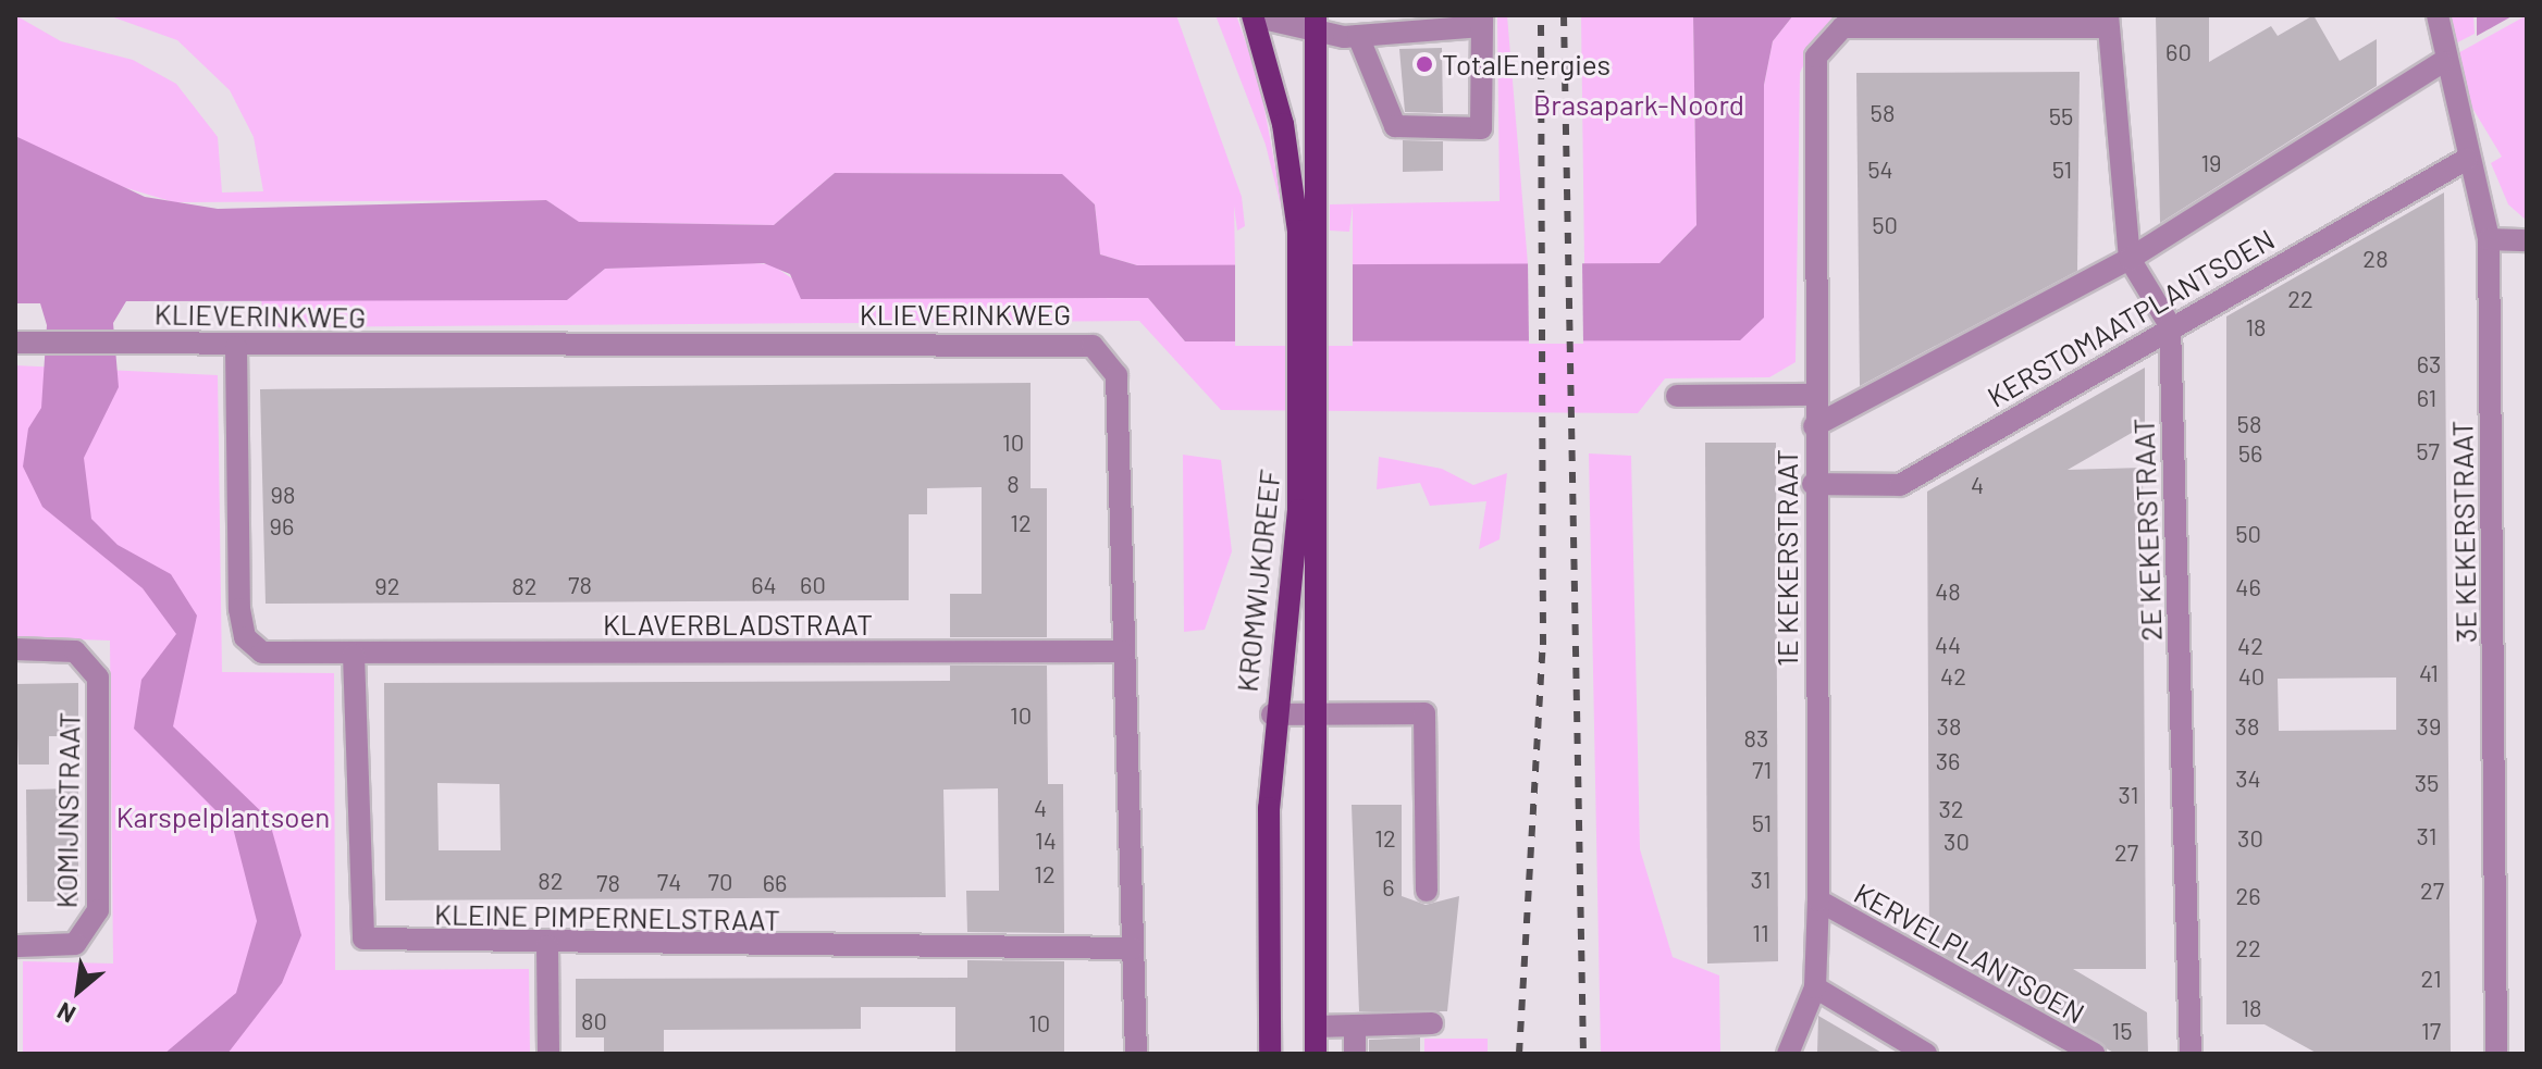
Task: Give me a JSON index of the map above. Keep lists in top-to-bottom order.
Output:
{
  "streets": {
    "main road": ["KROMWIJKDREEF"],
    "street": [
      "KLIEVERINKWEG",
      "KERSTOMAATPLANTSOEN",
      "2E KEKERSTRAAT",
      "3E KEKERSTRAAT",
      "1E KEKERSTRAAT",
      "KLAVERBLADSTRAAT",
      "KOMIJNSTRAAT",
      "KLEINE PIMPERNELSTRAAT",
      "KERVELPLANTSOEN"
    ]
  },
  "crossings": [
    ["KLIEVERINKWEG", "KLAVERBLADSTRAAT"],
    ["KLIEVERINKWEG", "KLEINE PIMPERNELSTRAAT"],
    ["KERSTOMAATPLANTSOEN", "2E KEKERSTRAAT"],
    ["KERSTOMAATPLANTSOEN", "3E KEKERSTRAAT"],
    ["KERSTOMAATPLANTSOEN", "1E KEKERSTRAAT"],
    ["2E KEKERSTRAAT", "1E KEKERSTRAAT"],
    ["1E KEKERSTRAAT", "KERVELPLANTSOEN"],
    ["KLAVERBLADSTRAAT", "KLEINE PIMPERNELSTRAAT"]
  ],
  "parks": ["Brasapark-Noord", "Karspelplantsoen"],
  "places": ["TotalEnergies"],
  "house_numbers": [
    "60",
    "58",
    "55",
    "19",
    "54",
    "51",
    "50",
    "28",
    "22",
    "18",
    "63",
    "61",
    "58",
    "10",
    "57",
    "56",
    "8",
    "4",
    "98",
    "12",
    "96",
    "50",
    "78",
    "64",
    "60",
    "92",
    "82",
    "46",
    "48",
    "44",
    "42",
    "41",
    "42",
    "40",
    "10",
    "38",
    "38",
    "39",
    "83",
    "36",
    "71",
    "34",
    "35",
    "31",
    "4",
    "32",
    "51",
    "31",
    "12",
    "30",
    "14",
    "30",
    "27",
    "12",
    "31",
    "82",
    "74",
    "70",
    "78",
    "66",
    "6",
    "27",
    "26",
    "11",
    "22",
    "21",
    "18",
    "80",
    "10",
    "15",
    "17"
  ],
  "north": "bottom left"
}
